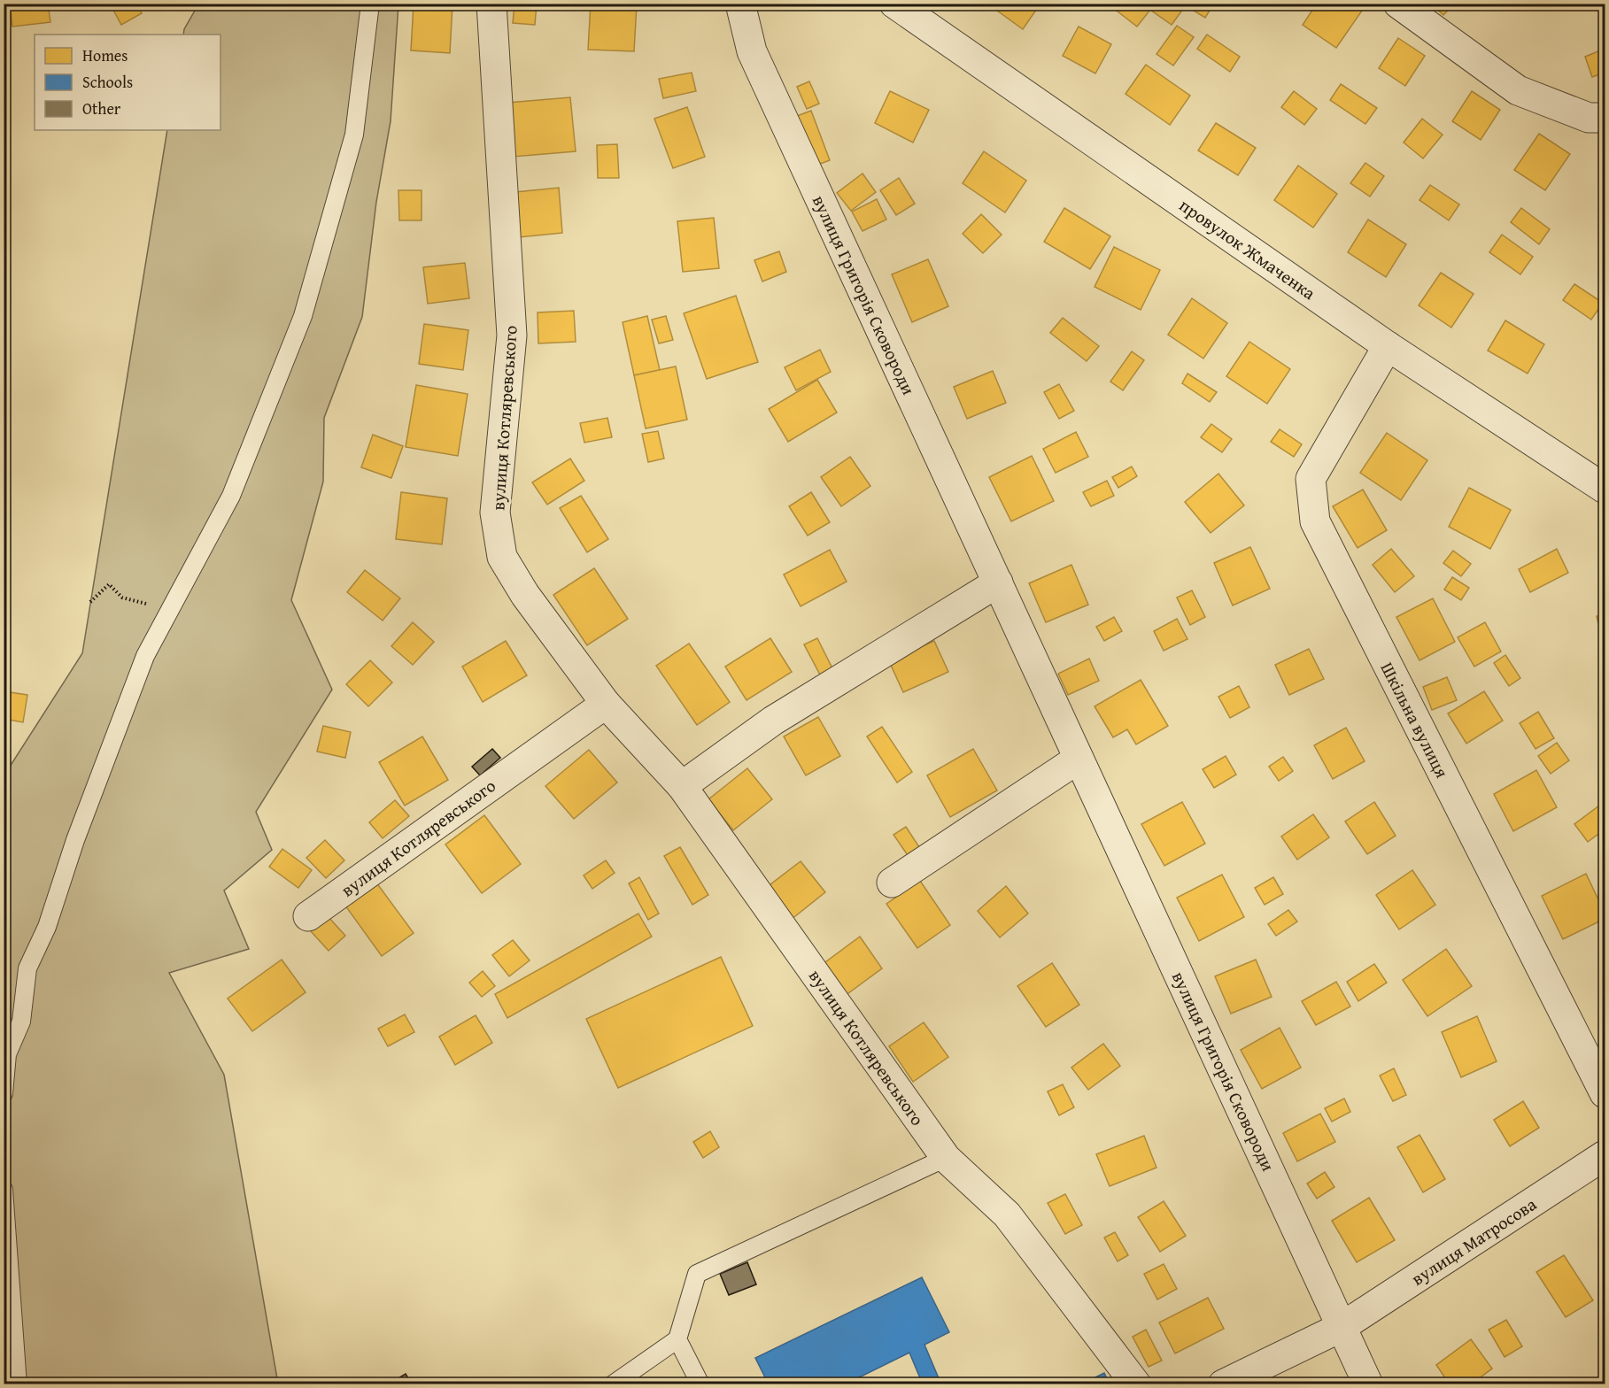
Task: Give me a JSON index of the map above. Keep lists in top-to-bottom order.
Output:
{
  "streets": {
    "street": [
      "провулок Жмаченка",
      "вулиця Григорія Сковороди",
      "вулиця Котляревського",
      "Шкільна вулиця",
      "вулиця Матросова"
    ]
  },
  "crossings": [
    ["провулок Жмаченка", "Шкільна вулиця"],
    ["вулиця Григорія Сковороди", "вулиця Матросова"]
  ],
  "legend": ["Homes", "Schools", "Other"]
}
